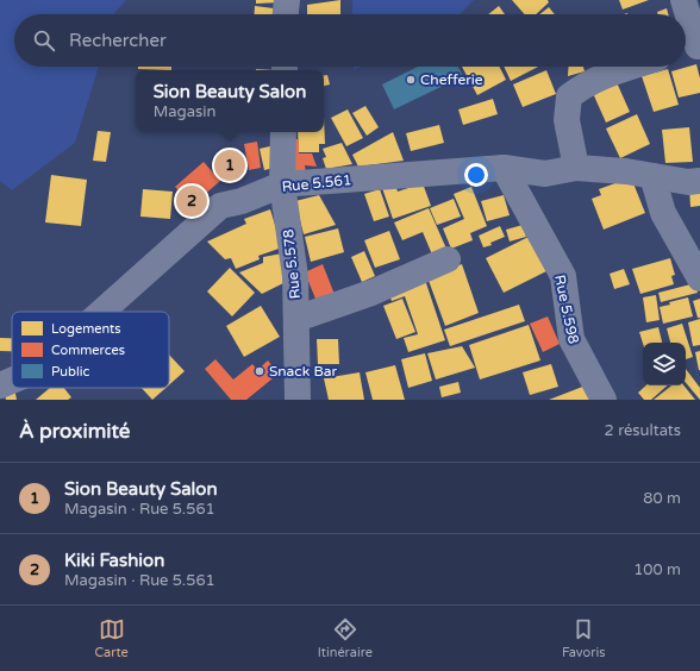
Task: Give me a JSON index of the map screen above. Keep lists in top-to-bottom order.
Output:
{
  "streets": {
    "street": ["Rue 5.561", "Rue 5.578", "Rue 5.598"]
  },
  "crossings": [
    ["Rue 5.561", "Rue 5.578"],
    ["Rue 5.561", "Rue 5.598"]
  ],
  "places": ["Chefferie", "Snack Bar"],
  "legend": ["Logements", "Commerces", "Public"],
  "page": {
    "search": "Rechercher",
    "popup": ["Sion Beauty Salon", "Magasin"],
    "pins": ["1", "2"],
    "heading": ["À proximité", "2 résultats"],
    "list": [
      {
        "mark": "1",
        "name": "Sion Beauty Salon",
        "note": "Magasin · Rue 5.561",
        "value": "80 m"
      },
      {
        "mark": "2",
        "name": "Kiki Fashion",
        "note": "Magasin · Rue 5.561",
        "value": "100 m"
      }
    ],
    "nav": ["Carte", "Itinéraire", "Favoris"]
  }
}
